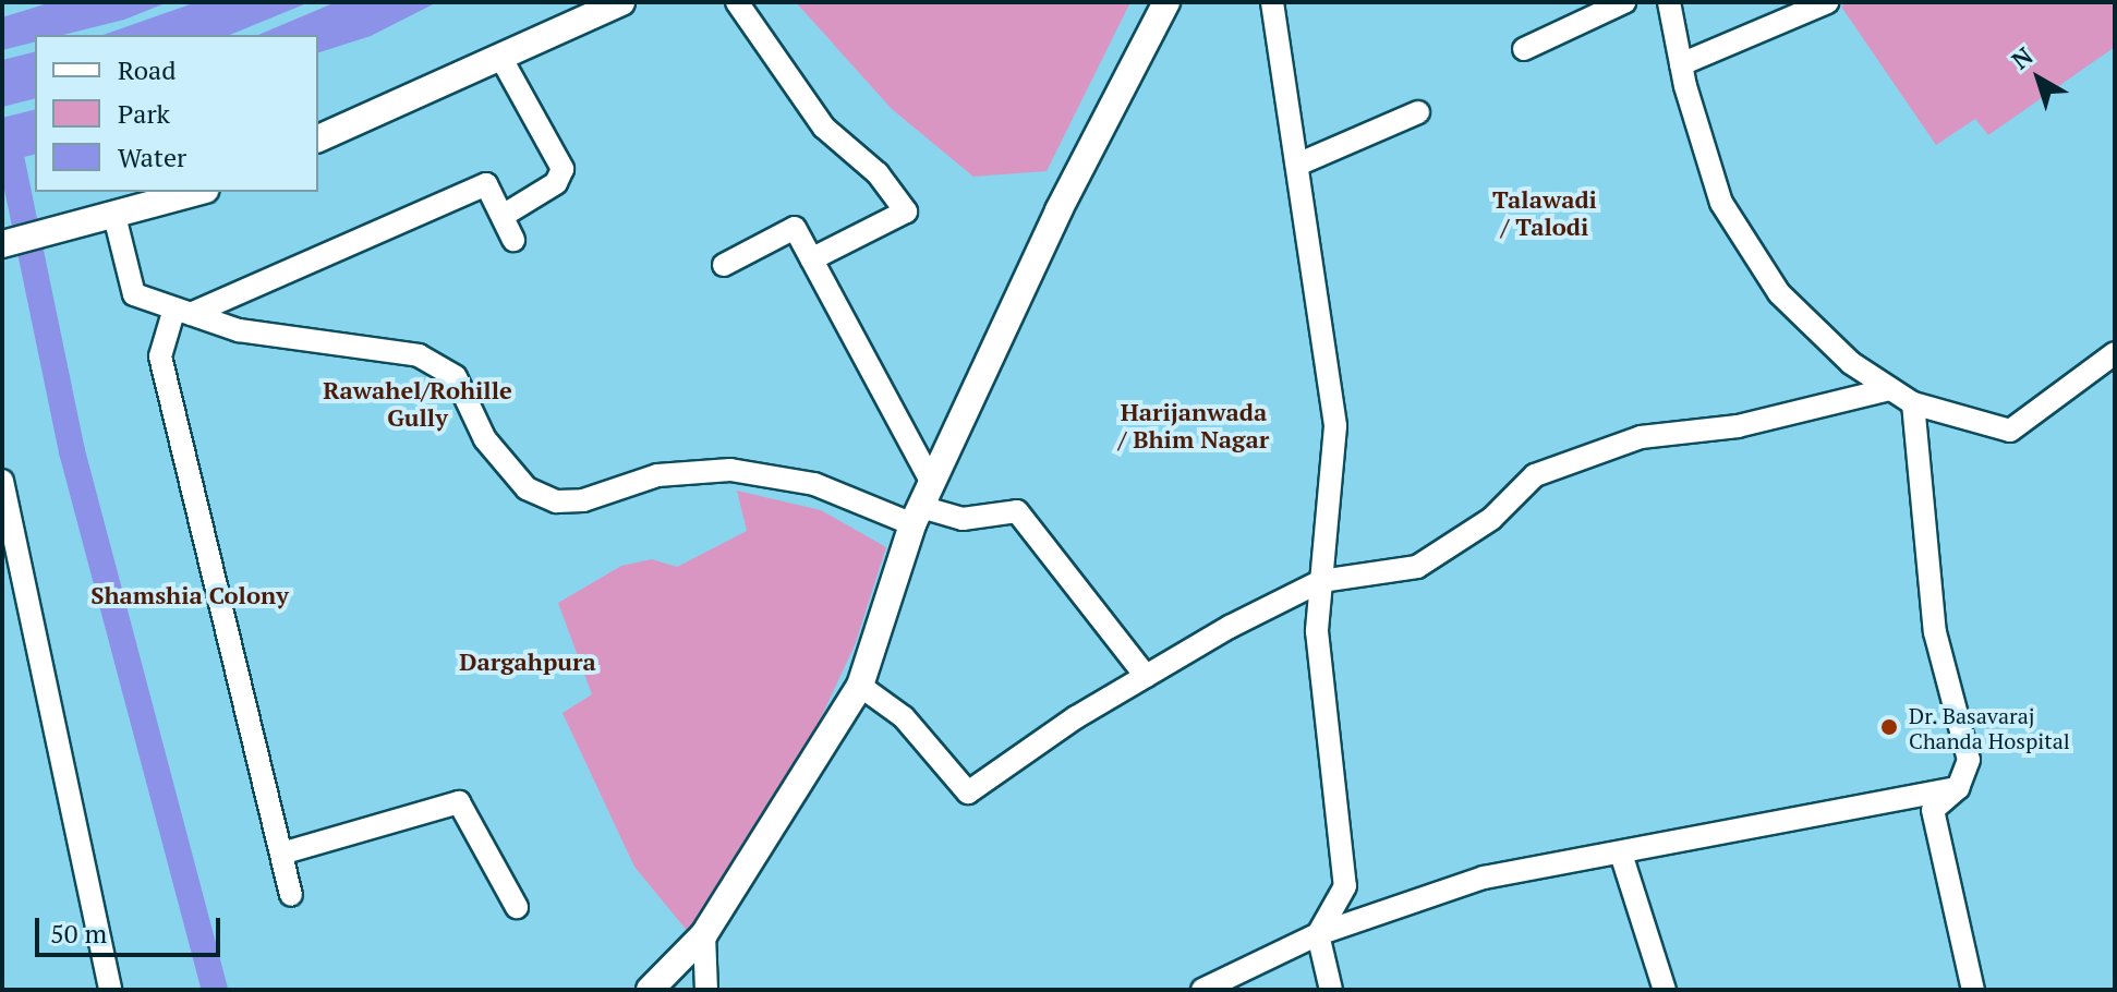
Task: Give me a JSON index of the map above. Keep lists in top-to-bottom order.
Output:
{
  "districts": [
    "Talawadi / Talodi",
    "Rawahel/Rohille Gully",
    "Harijanwada / Bhim Nagar",
    "Shamshia Colony",
    "Dargahpura"
  ],
  "places": ["Dr. Basavaraj Chanda Hospital"],
  "legend": ["Road", "Park", "Water"],
  "scale_bar": "50 m",
  "north": "top left"
}
